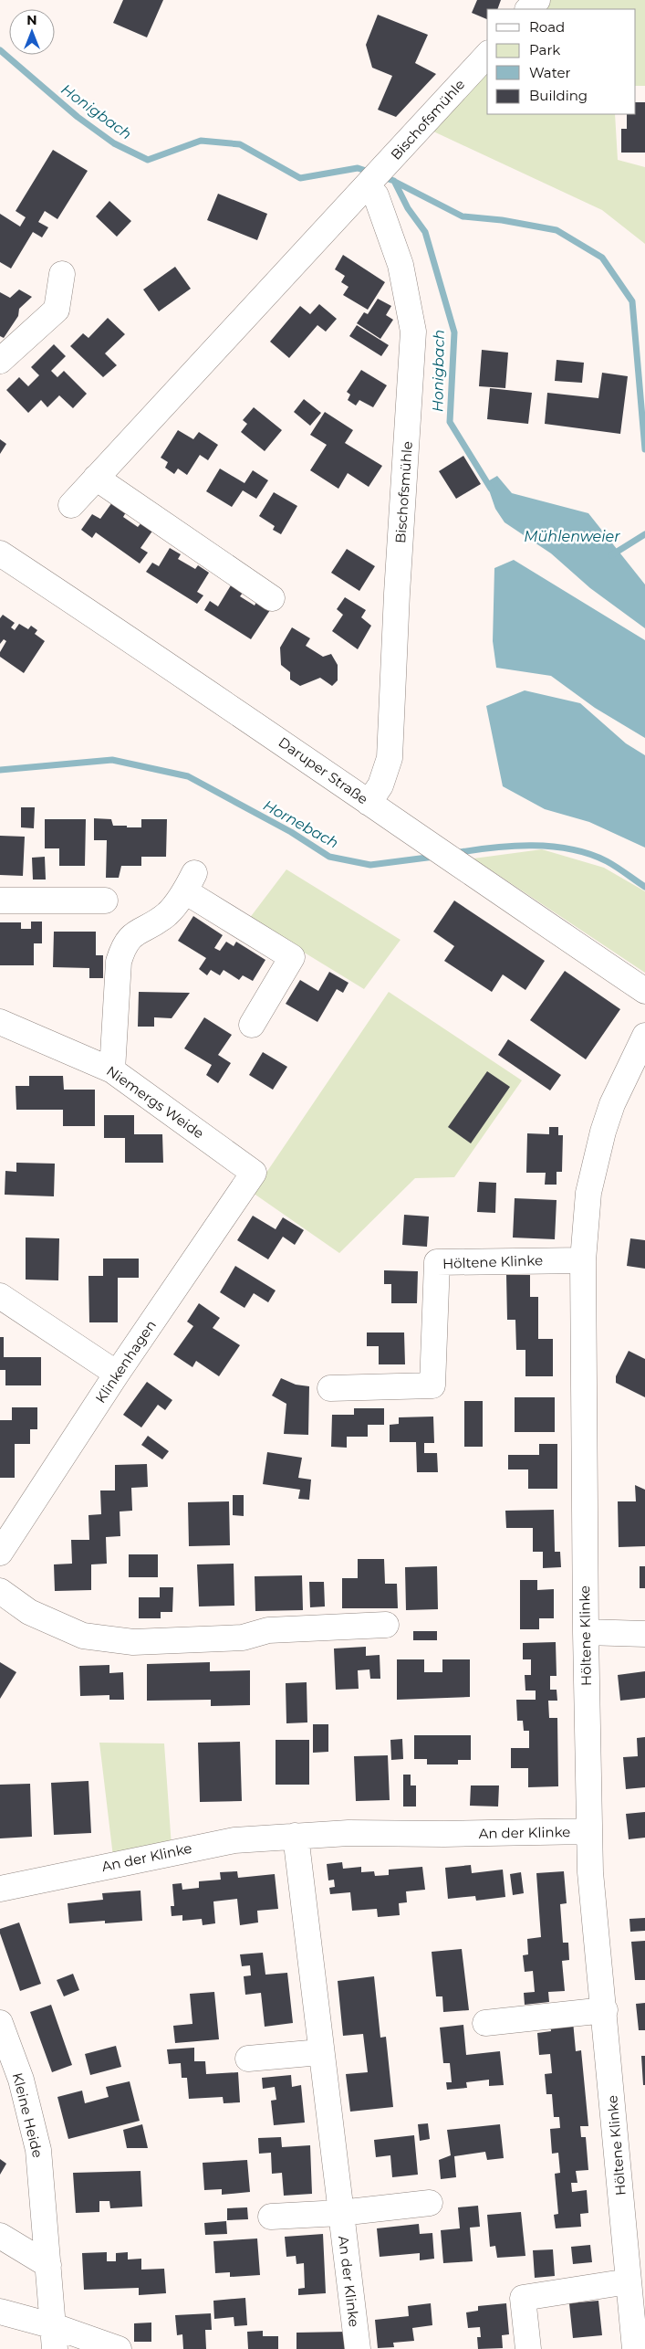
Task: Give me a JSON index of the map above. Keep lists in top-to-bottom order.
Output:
{
  "streets": {
    "street": [
      "Bischofsmühle",
      "Daruper Straße",
      "Niemergs Weide",
      "Höltene Klinke",
      "Klinkenhagen",
      "An der Klinke",
      "Kleine Heide"
    ]
  },
  "crossings": [
    ["Bischofsmühle", "Daruper Straße"],
    ["Niemergs Weide", "Klinkenhagen"],
    ["Höltene Klinke", "An der Klinke"]
  ],
  "water": ["Honigbach", "Mühlenweier", "Hornebach"],
  "legend": [
    "Road",
    "Park",
    "Water",
    "Building"
  ],
  "north": "top"
}
